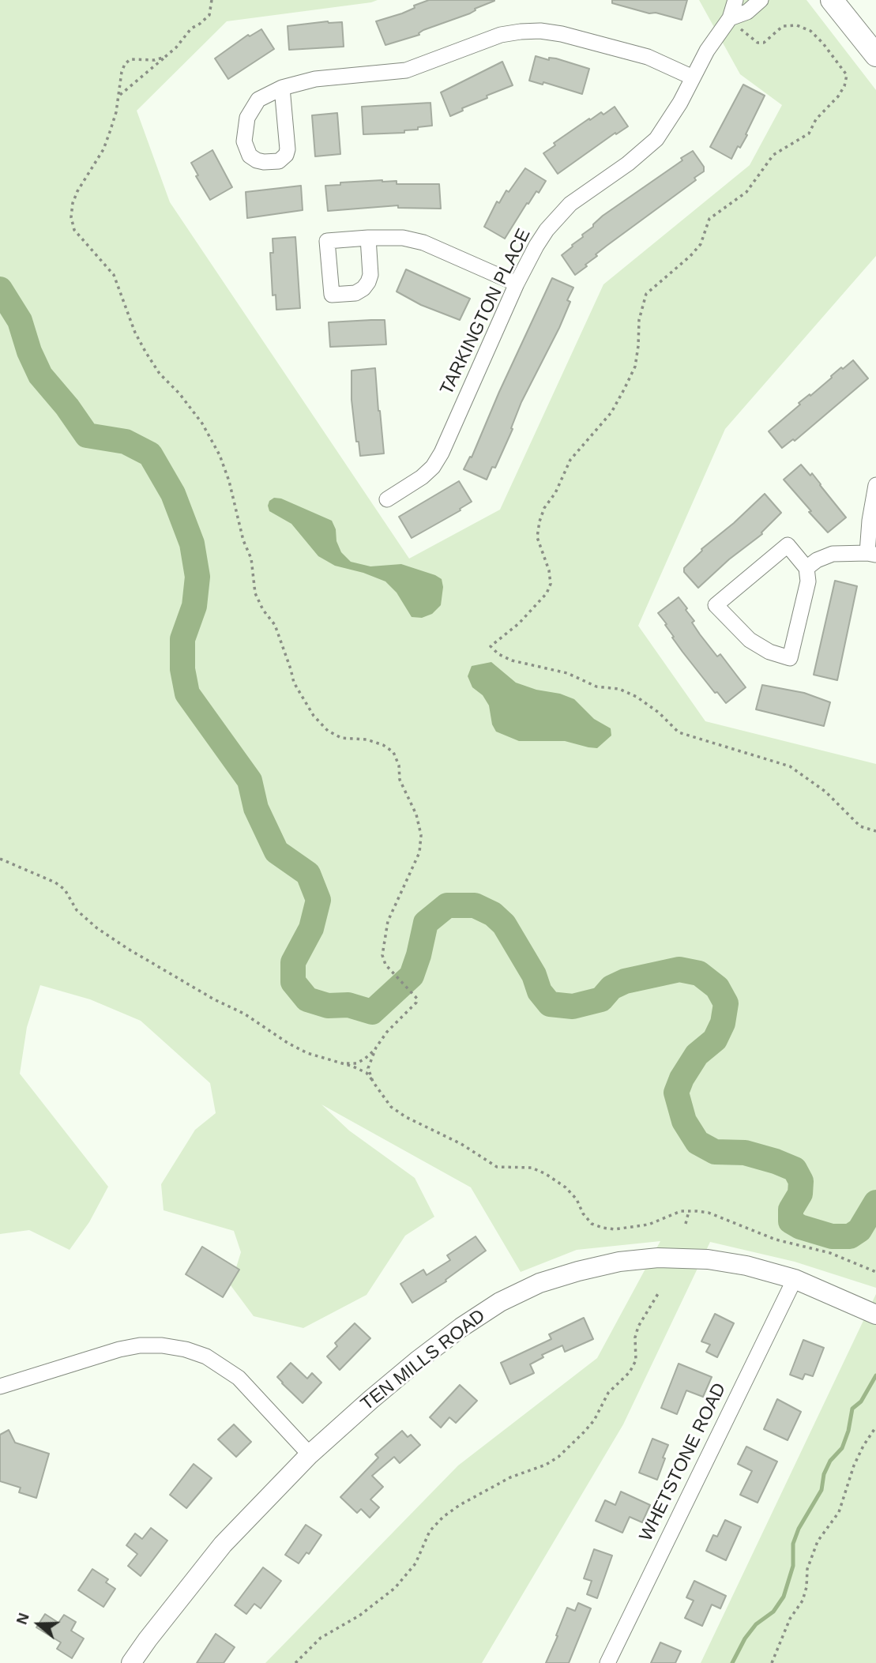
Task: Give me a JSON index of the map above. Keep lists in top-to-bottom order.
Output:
{
  "streets": {
    "street": ["TARKINGTON PLACE", "TEN MILLS ROAD", "WHETSTONE ROAD"]
  },
  "crossings": [
    ["TEN MILLS ROAD", "WHETSTONE ROAD"]
  ],
  "north": "left"
}
